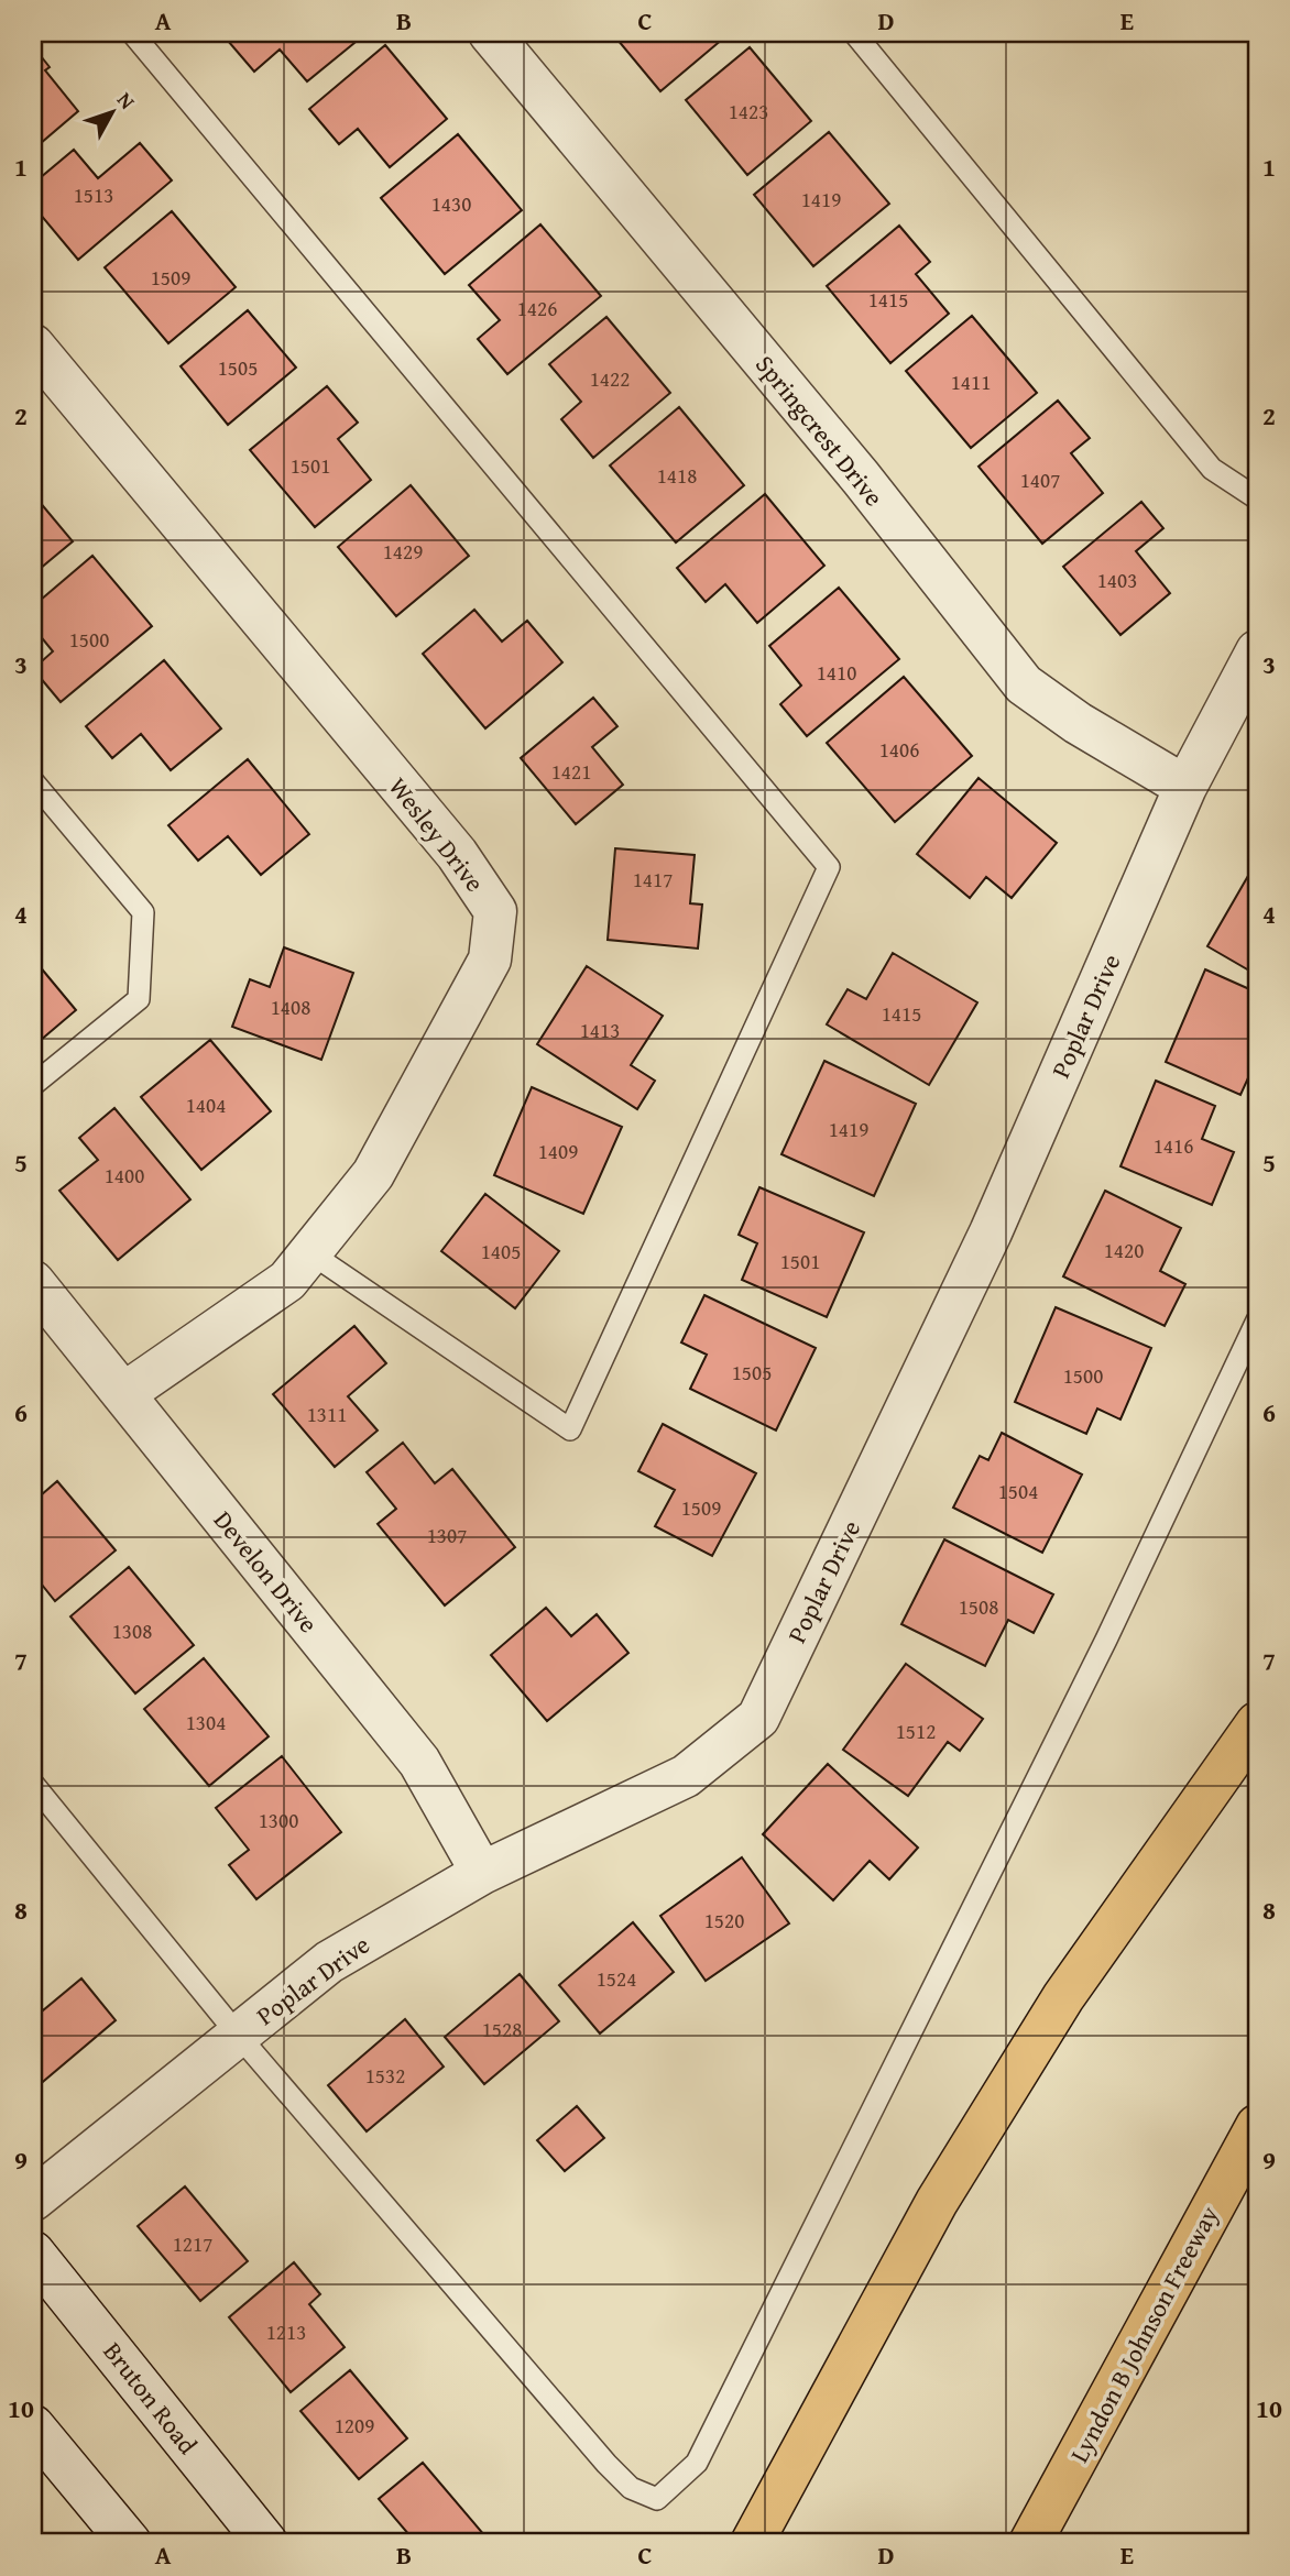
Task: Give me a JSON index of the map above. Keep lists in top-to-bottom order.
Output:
{
  "streets": {
    "highway": ["Lyndon B Johnson Freeway"],
    "street": [
      "Springcrest Drive",
      "Wesley Drive",
      "Poplar Drive",
      "Develon Drive",
      "Bruton Road"
    ]
  },
  "crossings": [
    ["Springcrest Drive", "Poplar Drive"],
    ["Wesley Drive", "Develon Drive"],
    ["Poplar Drive", "Develon Drive"]
  ],
  "house_numbers": [
    "1423",
    "1513",
    "1419",
    "1430",
    "1509",
    "1415",
    "1426",
    "1505",
    "1422",
    "1411",
    "1501",
    "1418",
    "1407",
    "1429",
    "1403",
    "1500",
    "1410",
    "1406",
    "1421",
    "1417",
    "1408",
    "1415",
    "1413",
    "1404",
    "1419",
    "1416",
    "1409",
    "1400",
    "1420",
    "1405",
    "1501",
    "1505",
    "1500",
    "1311",
    "1504",
    "1509",
    "1307",
    "1508",
    "1308",
    "1304",
    "1512",
    "1300",
    "1520",
    "1524",
    "1528",
    "1532",
    "1217",
    "1213",
    "1209"
  ],
  "north": "top right",
  "grid": {
    "columns": [
      "A",
      "B",
      "C",
      "D",
      "E"
    ],
    "rows": [
      "1",
      "2",
      "3",
      "4",
      "5",
      "6",
      "7",
      "8",
      "9",
      "10"
    ]
  }
}
